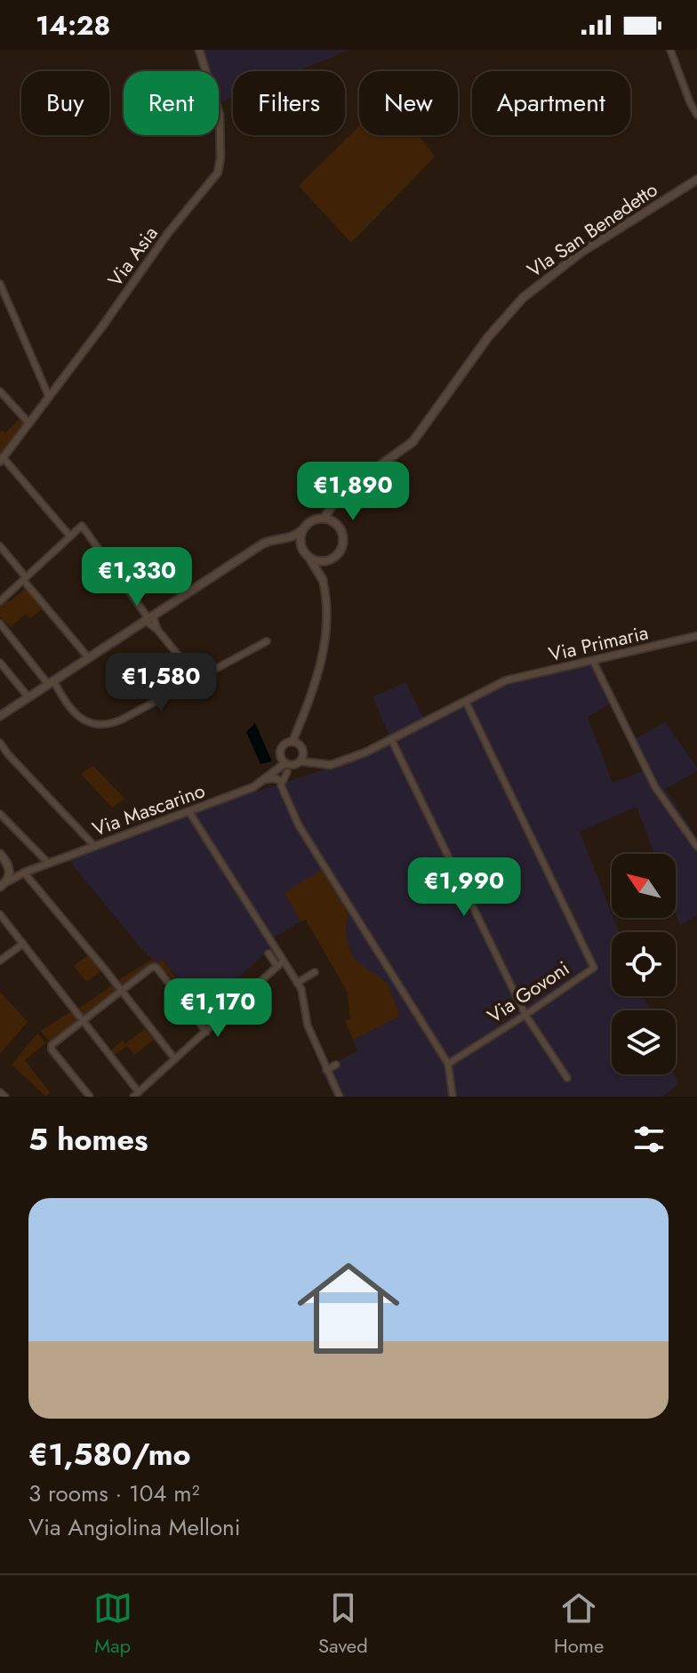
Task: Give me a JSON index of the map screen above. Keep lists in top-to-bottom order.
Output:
{
  "streets": {
    "main road": ["VIa San Benedetto"],
    "street": [
      "Via Asia",
      "Via Primaria",
      "Via Mascarino",
      "Via Govoni"
    ]
  },
  "crossings": [
    ["Via Primaria", "Via Govoni"]
  ],
  "north": "top left",
  "page": {
    "status": "14:28",
    "chip": [
      "Buy",
      "Rent",
      "Filters",
      "New",
      "Apartment"
    ],
    "price": [
      "€1,890",
      "€1,330",
      "€1,580",
      "€1,990",
      "€1,170"
    ],
    "heading": "5 homes",
    "list": [
      {
        "name": "€1,580/mo",
        "note": "3 rooms · 104 m² · Via Angiolina Melloni"
      }
    ],
    "tabs": ["Map", "Saved", "Home"]
  }
}
